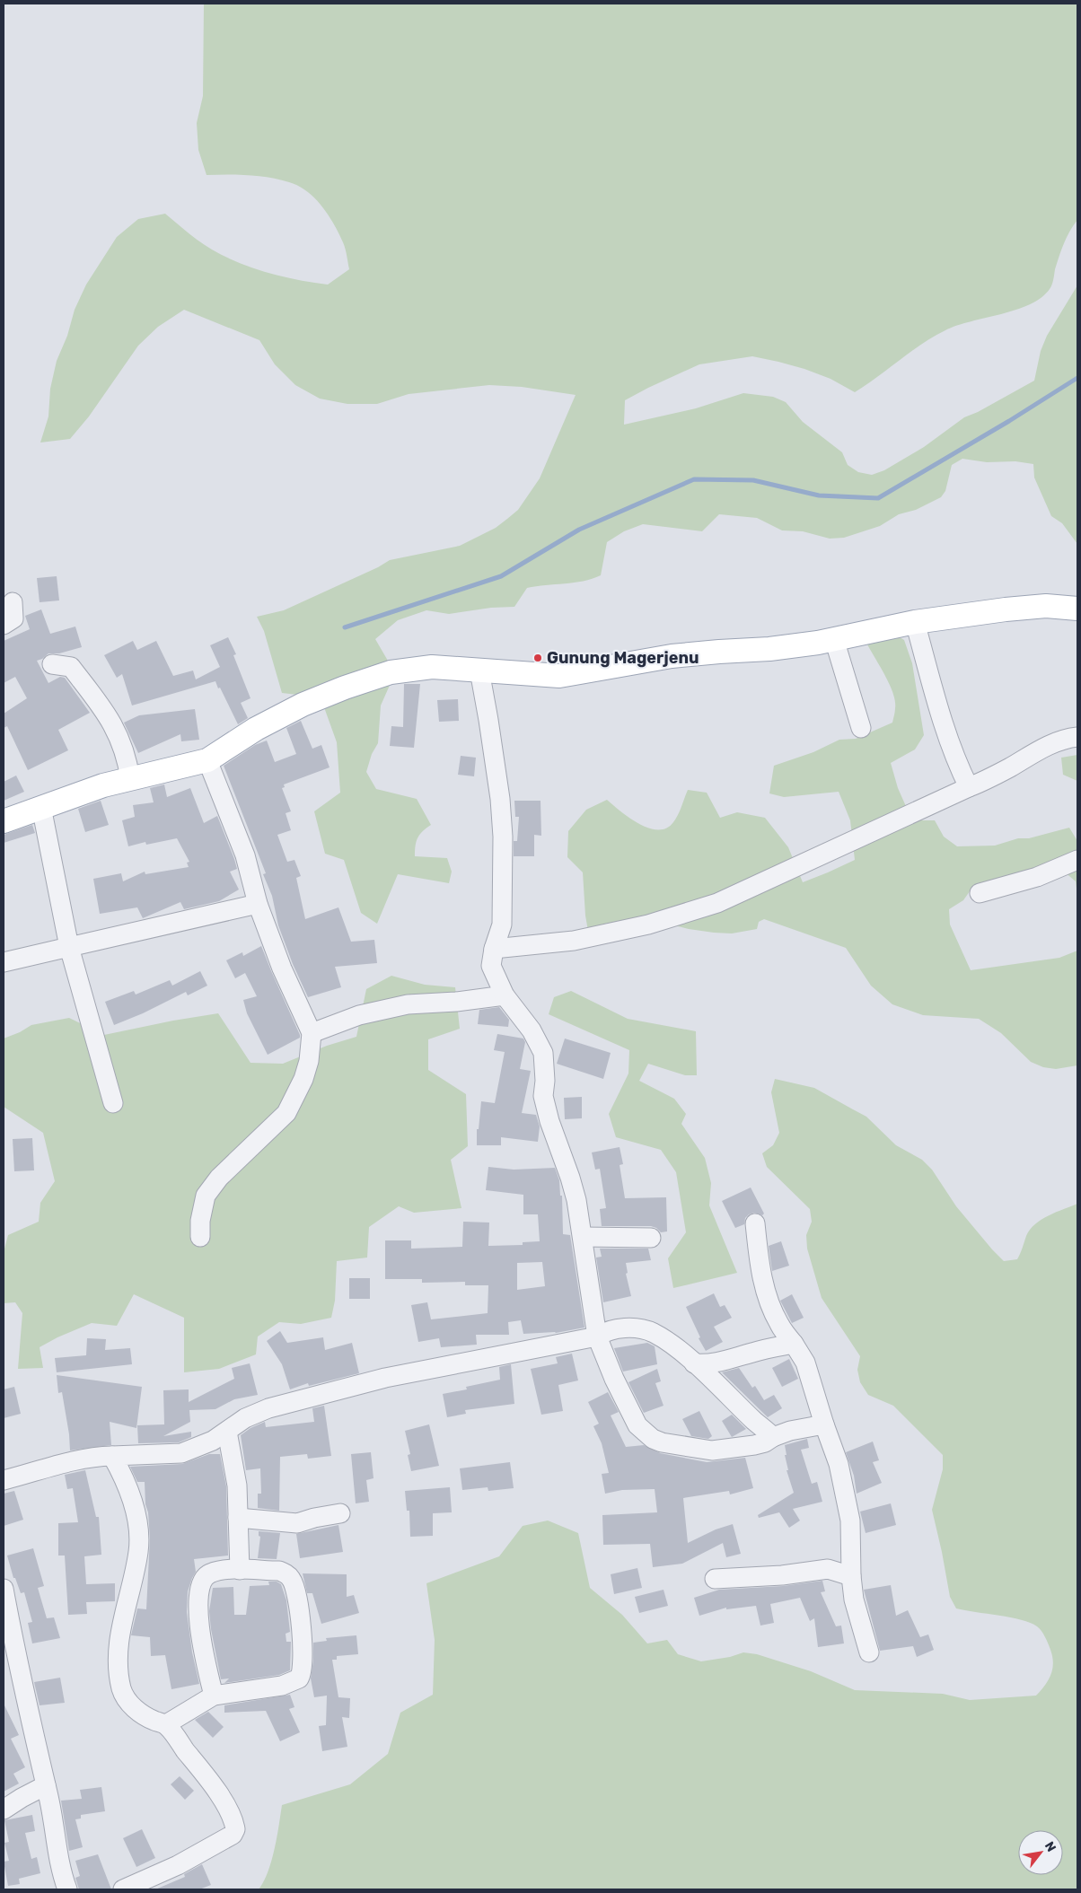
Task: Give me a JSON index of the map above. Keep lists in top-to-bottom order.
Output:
{
  "places": ["Gunung Magerjenu"],
  "north": "top right"
}
